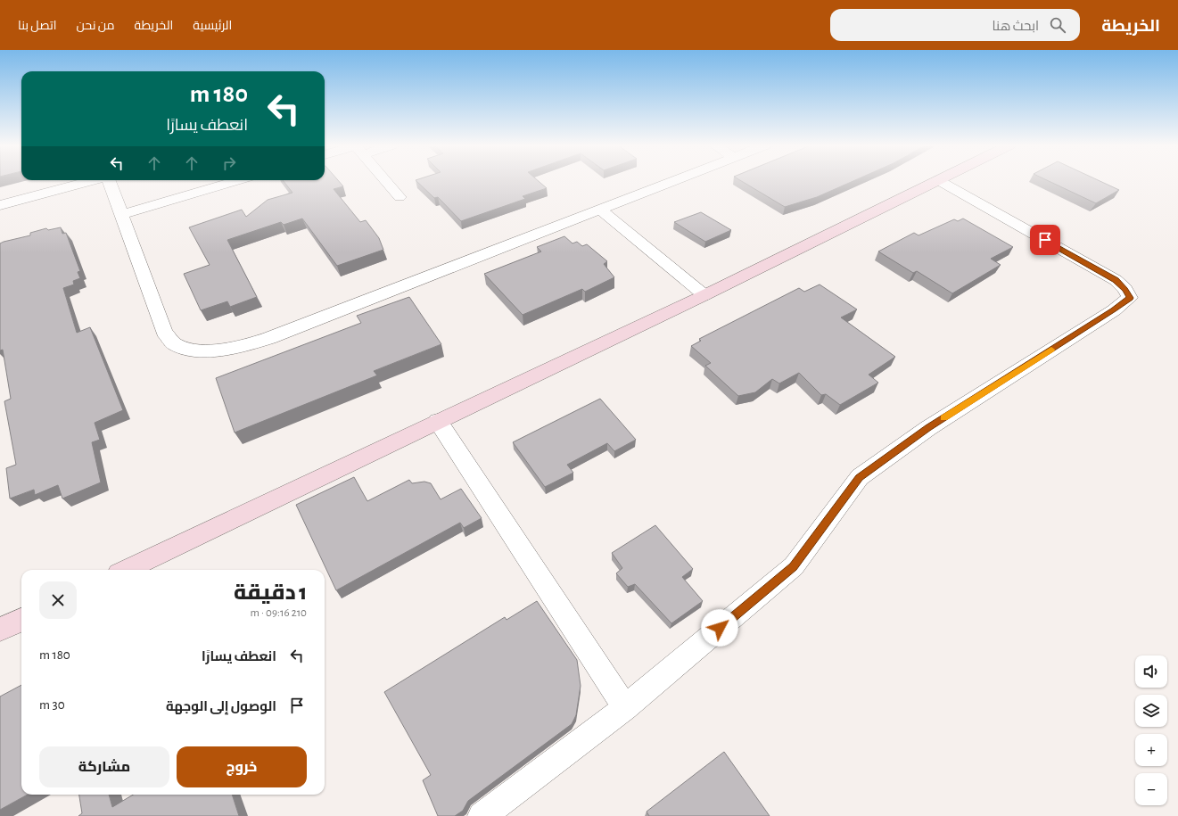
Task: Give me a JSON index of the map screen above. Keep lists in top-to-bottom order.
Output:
{
  "page": {
    "header": "الخريطة",
    "search": "ابحث هنا",
    "nav": [
      "الرئيسية",
      "الخريطة",
      "من نحن",
      "اتصل بنا"
    ],
    "turn": ["180 m", "انعطف يسارًا"],
    "heading": ["1 دقيقة", "210 m · 09:16"],
    "list": [
      {
        "name": "انعطف يسارًا",
        "value": "180 m"
      },
      {
        "name": "الوصول إلى الوجهة",
        "value": "30 m"
      }
    ],
    "map_buttons": ["+", "−"],
    "buttons": ["خروج", "مشاركة"]
  }
}
